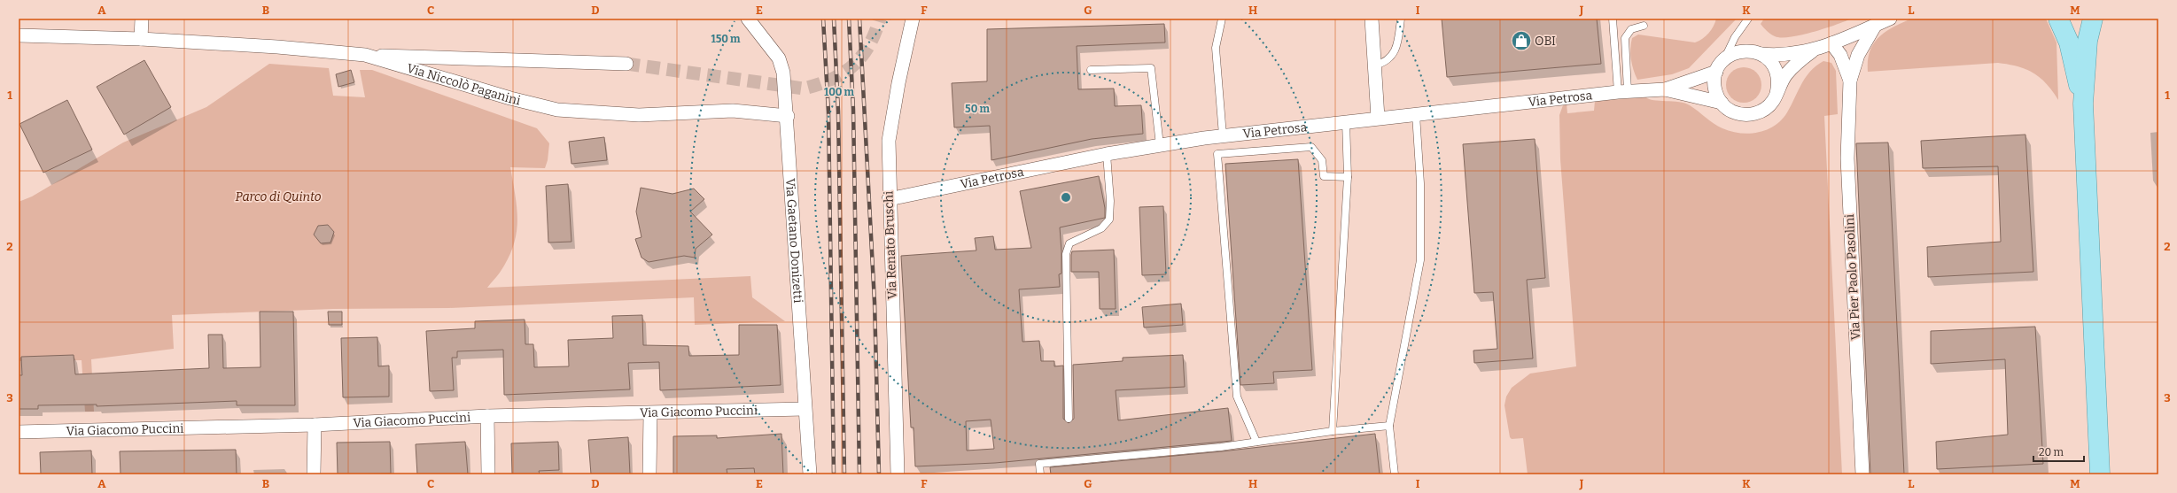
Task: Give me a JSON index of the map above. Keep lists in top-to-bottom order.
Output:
{
  "streets": {
    "street": [
      "Via Niccolò Paganini",
      "Via Petrosa",
      "Via Gaetano Donizetti",
      "Via Renato Bruschi",
      "Via Pier Paolo Pasolini",
      "Via Giacomo Puccini"
    ]
  },
  "crossings": [
    ["Via Niccolò Paganini", "Via Gaetano Donizetti"],
    ["Via Petrosa", "Via Renato Bruschi"],
    ["Via Petrosa", "Via Pier Paolo Pasolini"],
    ["Via Gaetano Donizetti", "Via Giacomo Puccini"]
  ],
  "parks": ["Parco di Quinto"],
  "places": {
    "shop": ["OBI"]
  },
  "scale_bar": "20 m",
  "grid": {
    "columns": [
      "A",
      "B",
      "C",
      "D",
      "E",
      "F",
      "G",
      "H",
      "I",
      "J",
      "K",
      "L",
      "M"
    ],
    "rows": ["1", "2", "3"]
  },
  "rings": ["150 m", "100 m", "50 m"]
}
